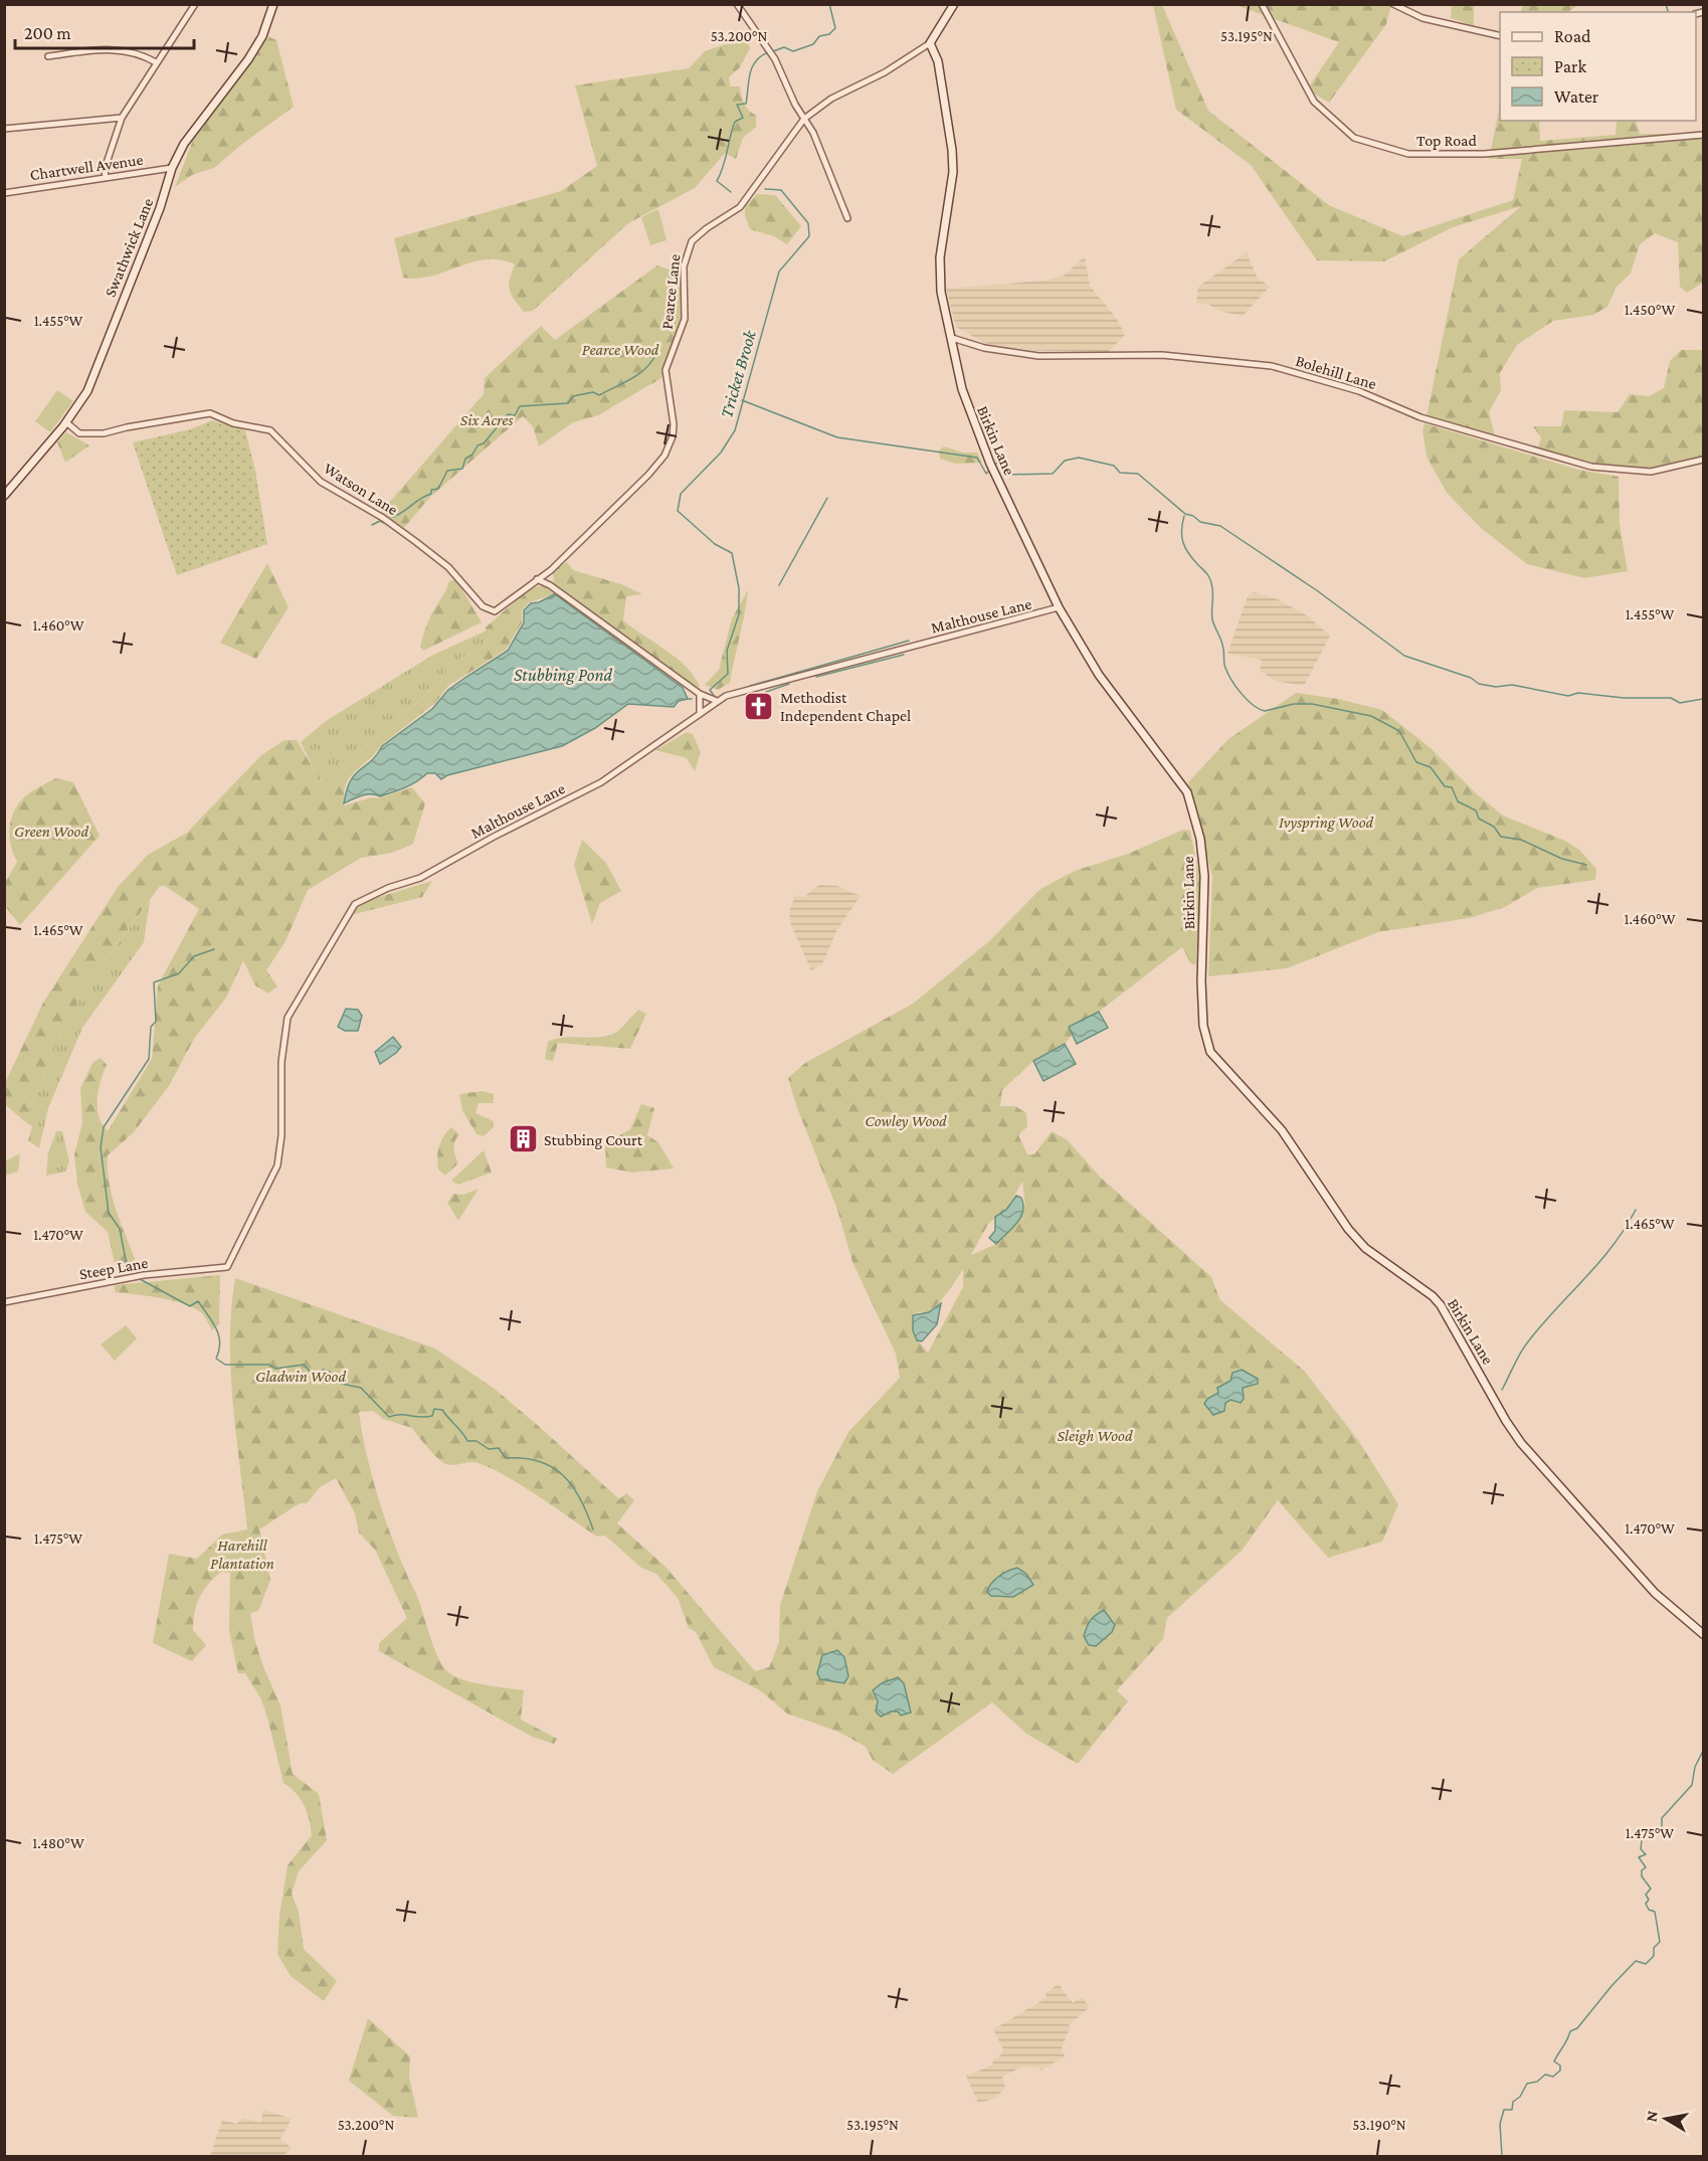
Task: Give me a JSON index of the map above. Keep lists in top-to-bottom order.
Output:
{
  "streets": {
    "street": [
      "Top Road",
      "Chartwell Avenue",
      "Swathwick Lane",
      "Pearce Lane",
      "Bolehill Lane",
      "Birkin Lane",
      "Watson Lane",
      "Malthouse Lane",
      "Steep Lane"
    ]
  },
  "crossings": [
    ["Chartwell Avenue", "Swathwick Lane"],
    ["Swathwick Lane", "Watson Lane"],
    ["Pearce Lane", "Birkin Lane"],
    ["Pearce Lane", "Watson Lane"],
    ["Bolehill Lane", "Birkin Lane"],
    ["Birkin Lane", "Malthouse Lane"],
    ["Malthouse Lane", "Steep Lane"]
  ],
  "water": ["Tricket Brook", "Stubbing Pond"],
  "parks": [
    "Pearce Wood",
    "Six Acres",
    "Ivyspring Wood",
    "Green Wood",
    "Cowley Wood",
    "Gladwin Wood",
    "Sleigh Wood",
    "Harehill Plantation"
  ],
  "places": {
    "church": ["Methodist Independent Chapel"],
    "building": ["Stubbing Court"]
  },
  "legend": ["Road", "Park", "Water"],
  "scale_bar": "200 m",
  "north": "left",
  "coordinates": [
    "53.200°N",
    "53.195°N",
    "1.450°W",
    "1.455°W",
    "1.460°W",
    "1.465°W",
    "1.470°W",
    "1.475°W",
    "1.480°W",
    "53.190°N"
  ]
}
